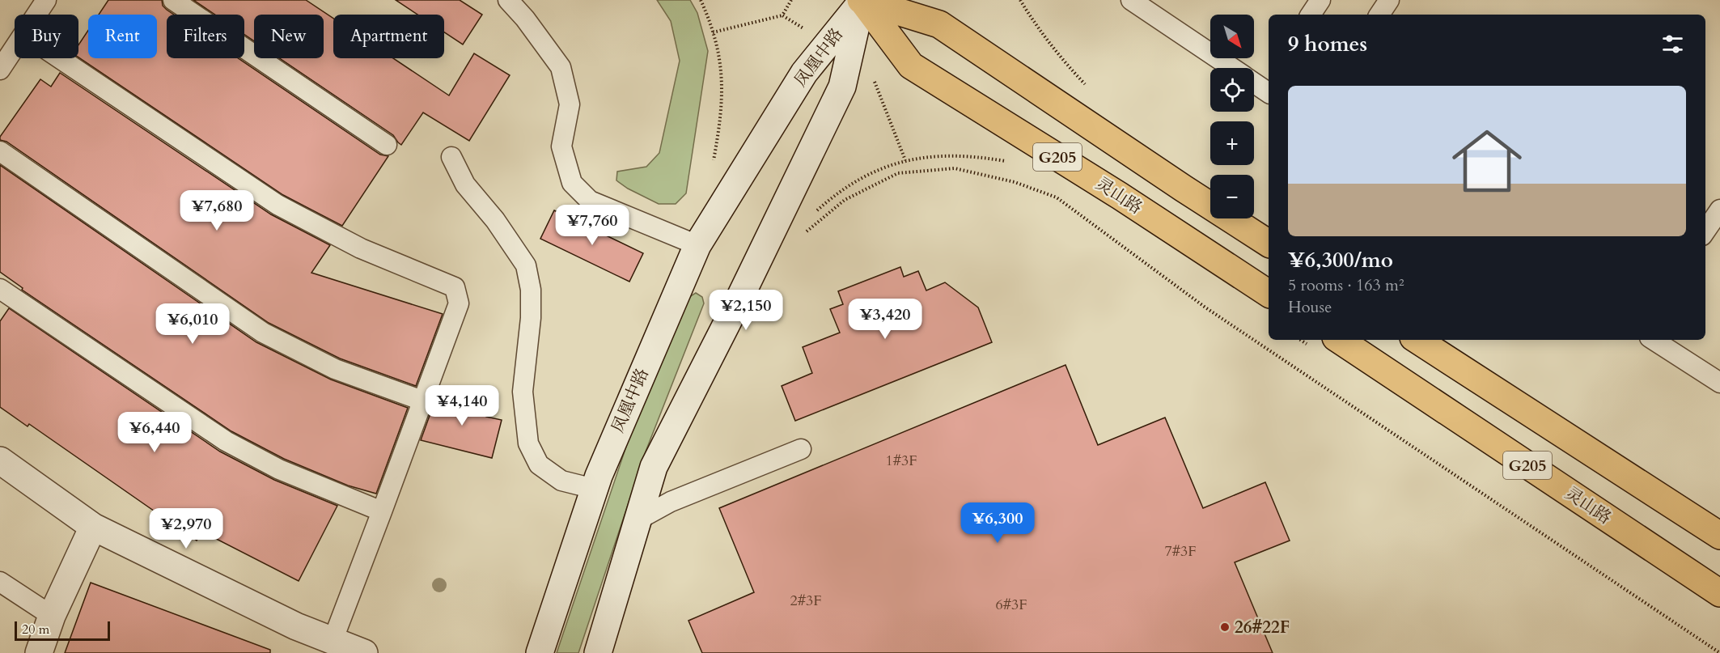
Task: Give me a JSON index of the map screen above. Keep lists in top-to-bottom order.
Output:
{
  "streets": {
    "highway": ["G205", "灵山路"],
    "main road": ["凤凰中路"]
  },
  "crossings": [
    ["凤凰中路", "灵山路"]
  ],
  "places": ["26#22F"],
  "house_numbers": [
    "1#3F",
    "7#3F",
    "2#3F",
    "6#3F"
  ],
  "scale_bar": "20 m",
  "north": "bottom right",
  "page": {
    "map_buttons": ["+", "−"],
    "chip": [
      "Buy",
      "Rent",
      "Filters",
      "New",
      "Apartment"
    ],
    "heading": "9 homes",
    "list": [
      {
        "name": "¥6,300/mo",
        "note": "5 rooms · 163 m² · House"
      }
    ],
    "price": [
      "¥7,680",
      "¥7,760",
      "¥2,150",
      "¥3,420",
      "¥6,010",
      "¥4,140",
      "¥6,440",
      "¥6,300",
      "¥2,970"
    ],
    "scale": "20 m"
  }
}
